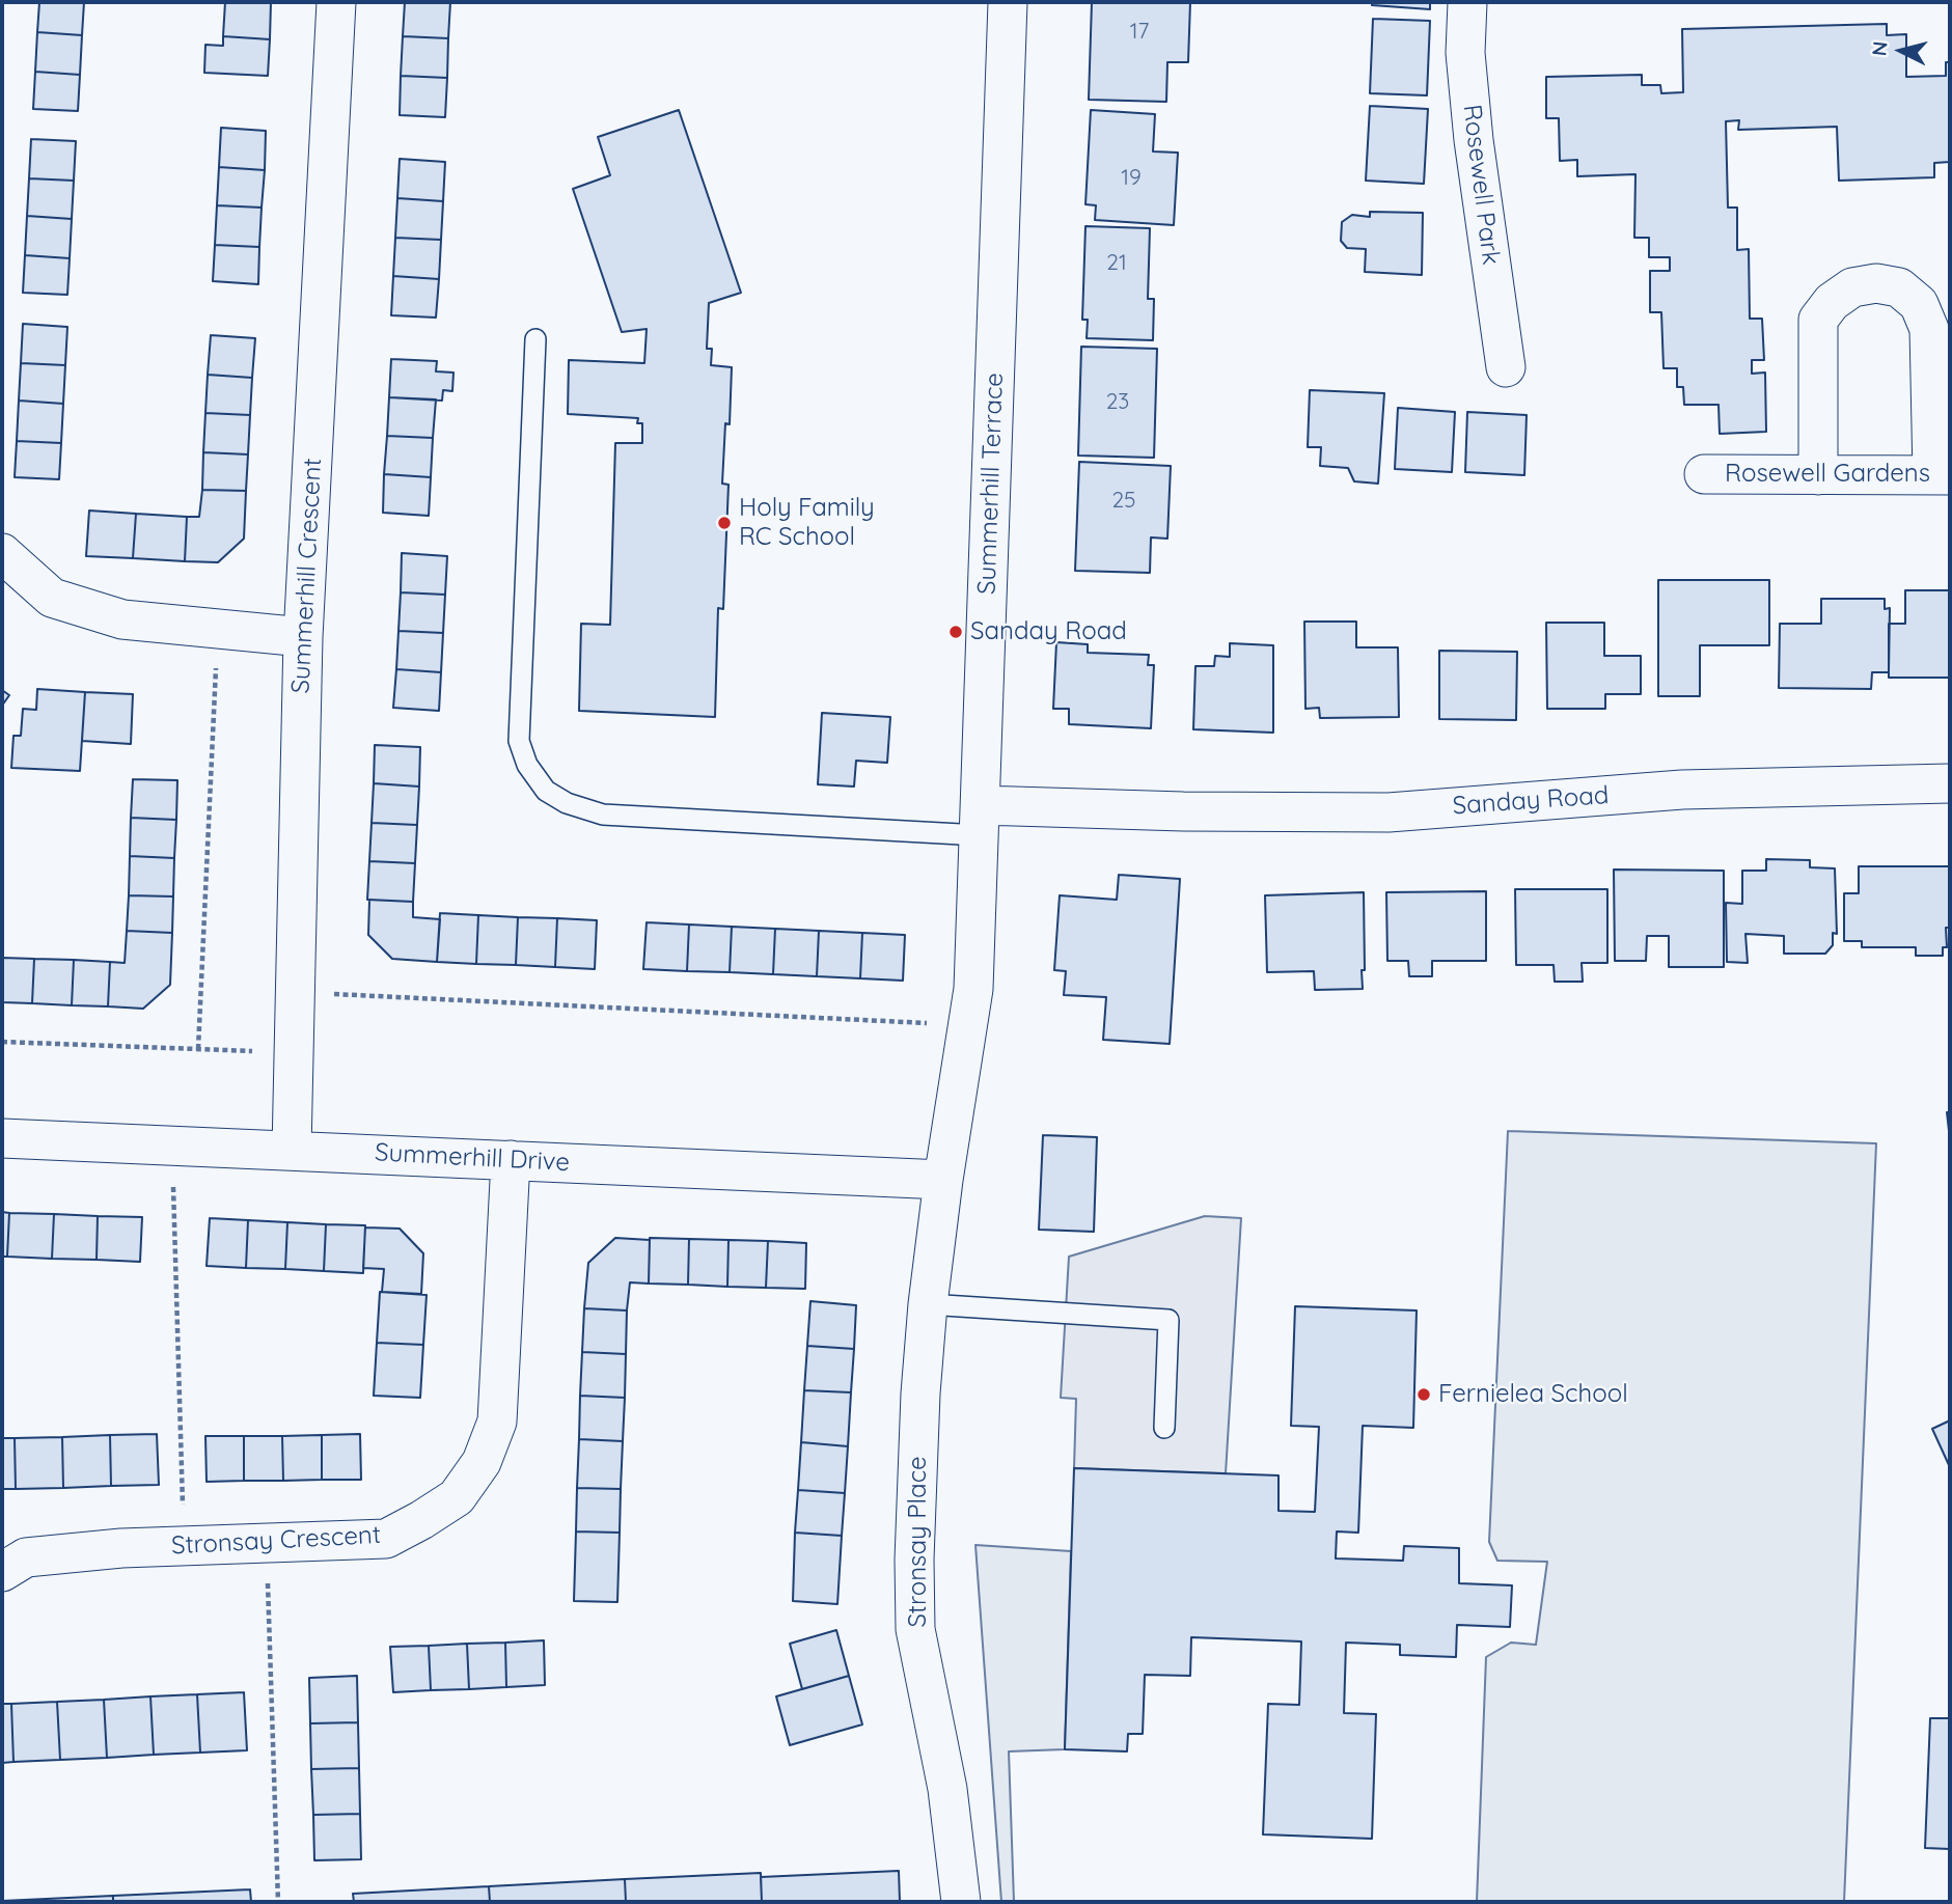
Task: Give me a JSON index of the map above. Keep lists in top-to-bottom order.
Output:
{
  "streets": {
    "street": [
      "Rosewell Park",
      "Rosewell Gardens",
      "Summerhill Terrace",
      "Summerhill Crescent",
      "Sanday Road",
      "Summerhill Drive",
      "Stronsay Crescent",
      "Stronsay Place"
    ]
  },
  "crossings": [
    ["Summerhill Terrace", "Sanday Road"],
    ["Summerhill Terrace", "Summerhill Drive"],
    ["Summerhill Terrace", "Stronsay Place"],
    ["Summerhill Crescent", "Summerhill Drive"],
    ["Summerhill Drive", "Stronsay Crescent"],
    ["Summerhill Drive", "Stronsay Place"]
  ],
  "places": ["Holy Family RC School", "Sanday Road", "Fernielea School"],
  "house_numbers": [
    "17",
    "19",
    "21",
    "23",
    "25"
  ],
  "north": "left"
}
